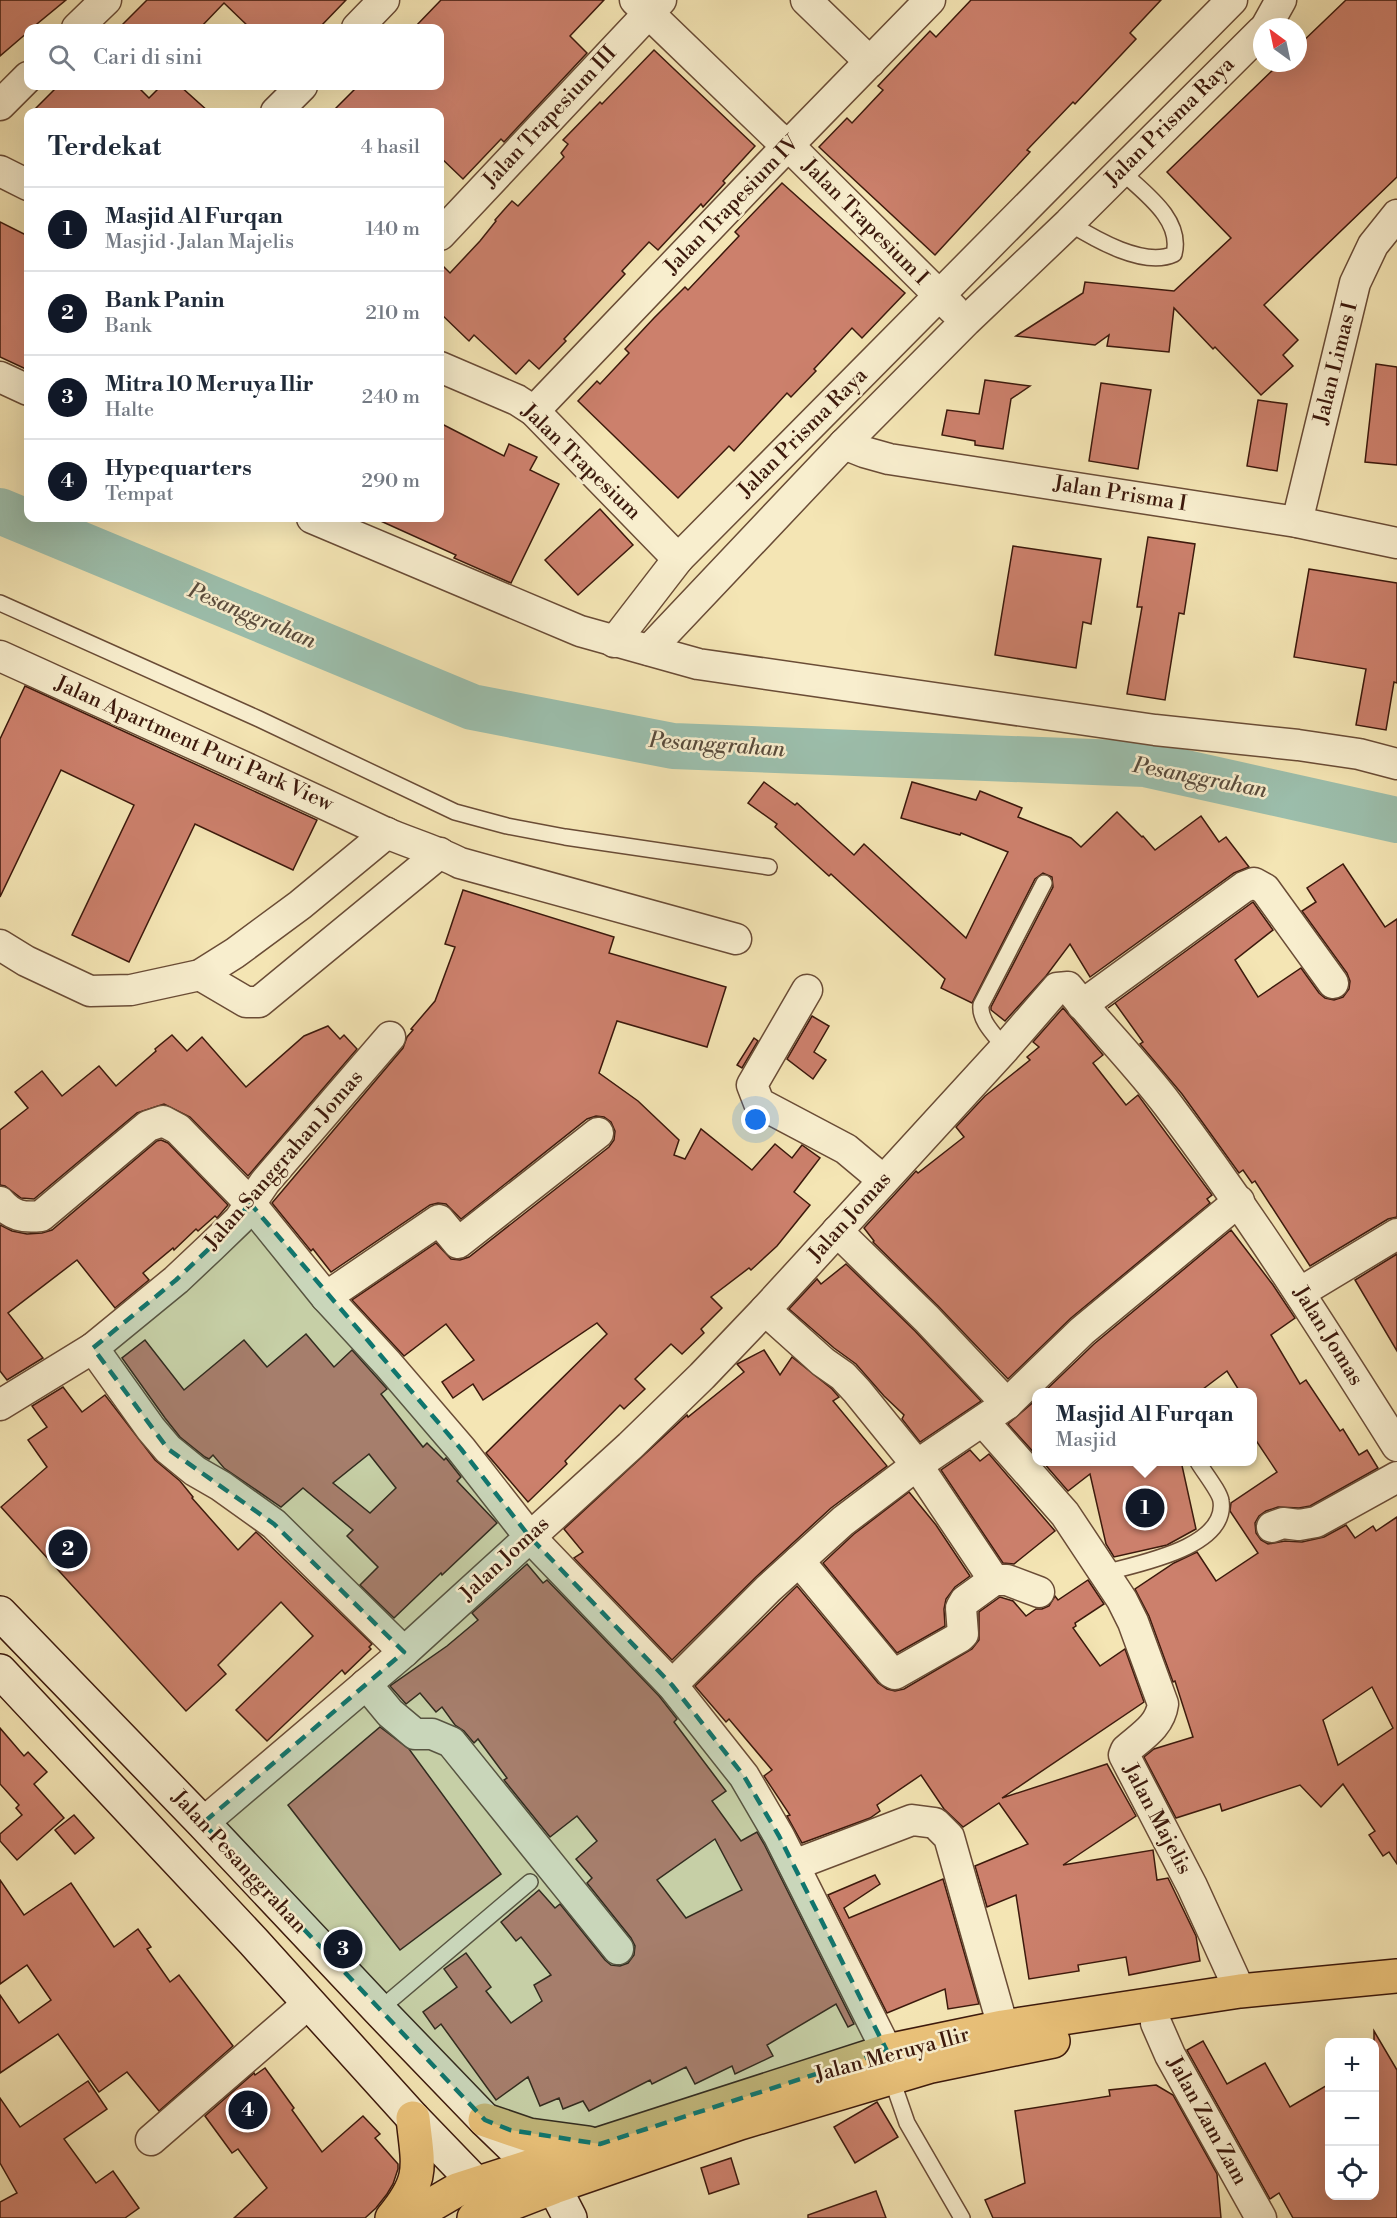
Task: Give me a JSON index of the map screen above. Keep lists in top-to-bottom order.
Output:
{
  "streets": {
    "main road": ["Jalan Pesanggrahan", "Jalan Meruya Ilir"],
    "street": [
      "Jalan Trapesium III",
      "Jalan Prisma Raya",
      "Jalan Trapesium IV",
      "Jalan Trapesium I",
      "Jalan Limas I",
      "Jalan Trapesium",
      "Jalan Prisma I",
      "Jalan Apartment Puri Park View",
      "Jalan Sanggrahan Jomas",
      "Jalan Jomas",
      "Jalan Majelis",
      "Jalan Zam Zam"
    ]
  },
  "crossings": [
    ["Jalan Trapesium III", "Jalan Trapesium I"],
    ["Jalan Prisma Raya", "Jalan Trapesium I"],
    ["Jalan Prisma Raya", "Jalan Trapesium"],
    ["Jalan Prisma Raya", "Jalan Prisma I"],
    ["Jalan Trapesium IV", "Jalan Trapesium I"],
    ["Jalan Trapesium IV", "Jalan Trapesium"],
    ["Jalan Limas I", "Jalan Prisma I"],
    ["Jalan Jomas", "Jalan Pesanggrahan"],
    ["Jalan Majelis", "Jalan Meruya Ilir"],
    ["Jalan Pesanggrahan", "Jalan Meruya Ilir"],
    ["Jalan Meruya Ilir", "Jalan Zam Zam"]
  ],
  "water": ["Pesanggrahan"],
  "north": "top left",
  "page": {
    "search": "Cari di sini",
    "heading": ["Terdekat", "4 hasil"],
    "list": [
      {
        "mark": "1",
        "name": "Masjid Al Furqan",
        "note": "Masjid · Jalan Majelis",
        "value": "140 m"
      },
      {
        "mark": "2",
        "name": "Bank Panin",
        "note": "Bank",
        "value": "210 m"
      },
      {
        "mark": "3",
        "name": "Mitra 10 Meruya Ilir",
        "note": "Halte",
        "value": "240 m"
      },
      {
        "mark": "4",
        "name": "Hypequarters",
        "note": "Tempat",
        "value": "290 m"
      }
    ],
    "popup": ["Masjid Al Furqan", "Masjid"],
    "pins": [
      "1",
      "2",
      "3",
      "4"
    ],
    "map_buttons": ["+", "−"]
  }
}
